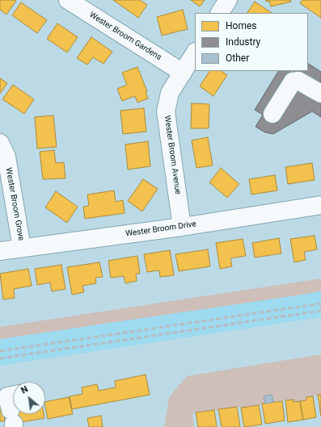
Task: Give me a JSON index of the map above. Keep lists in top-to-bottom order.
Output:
{
  "streets": {
    "street": [
      "Wester Broom Gardens",
      "Wester Broom Avenue",
      "Wester Broom Grove",
      "Wester Broom Drive"
    ]
  },
  "crossings": [
    ["Wester Broom Gardens", "Wester Broom Avenue"],
    ["Wester Broom Avenue", "Wester Broom Drive"],
    ["Wester Broom Grove", "Wester Broom Drive"]
  ],
  "legend": ["Homes", "Industry", "Other"],
  "north": "top left"
}
